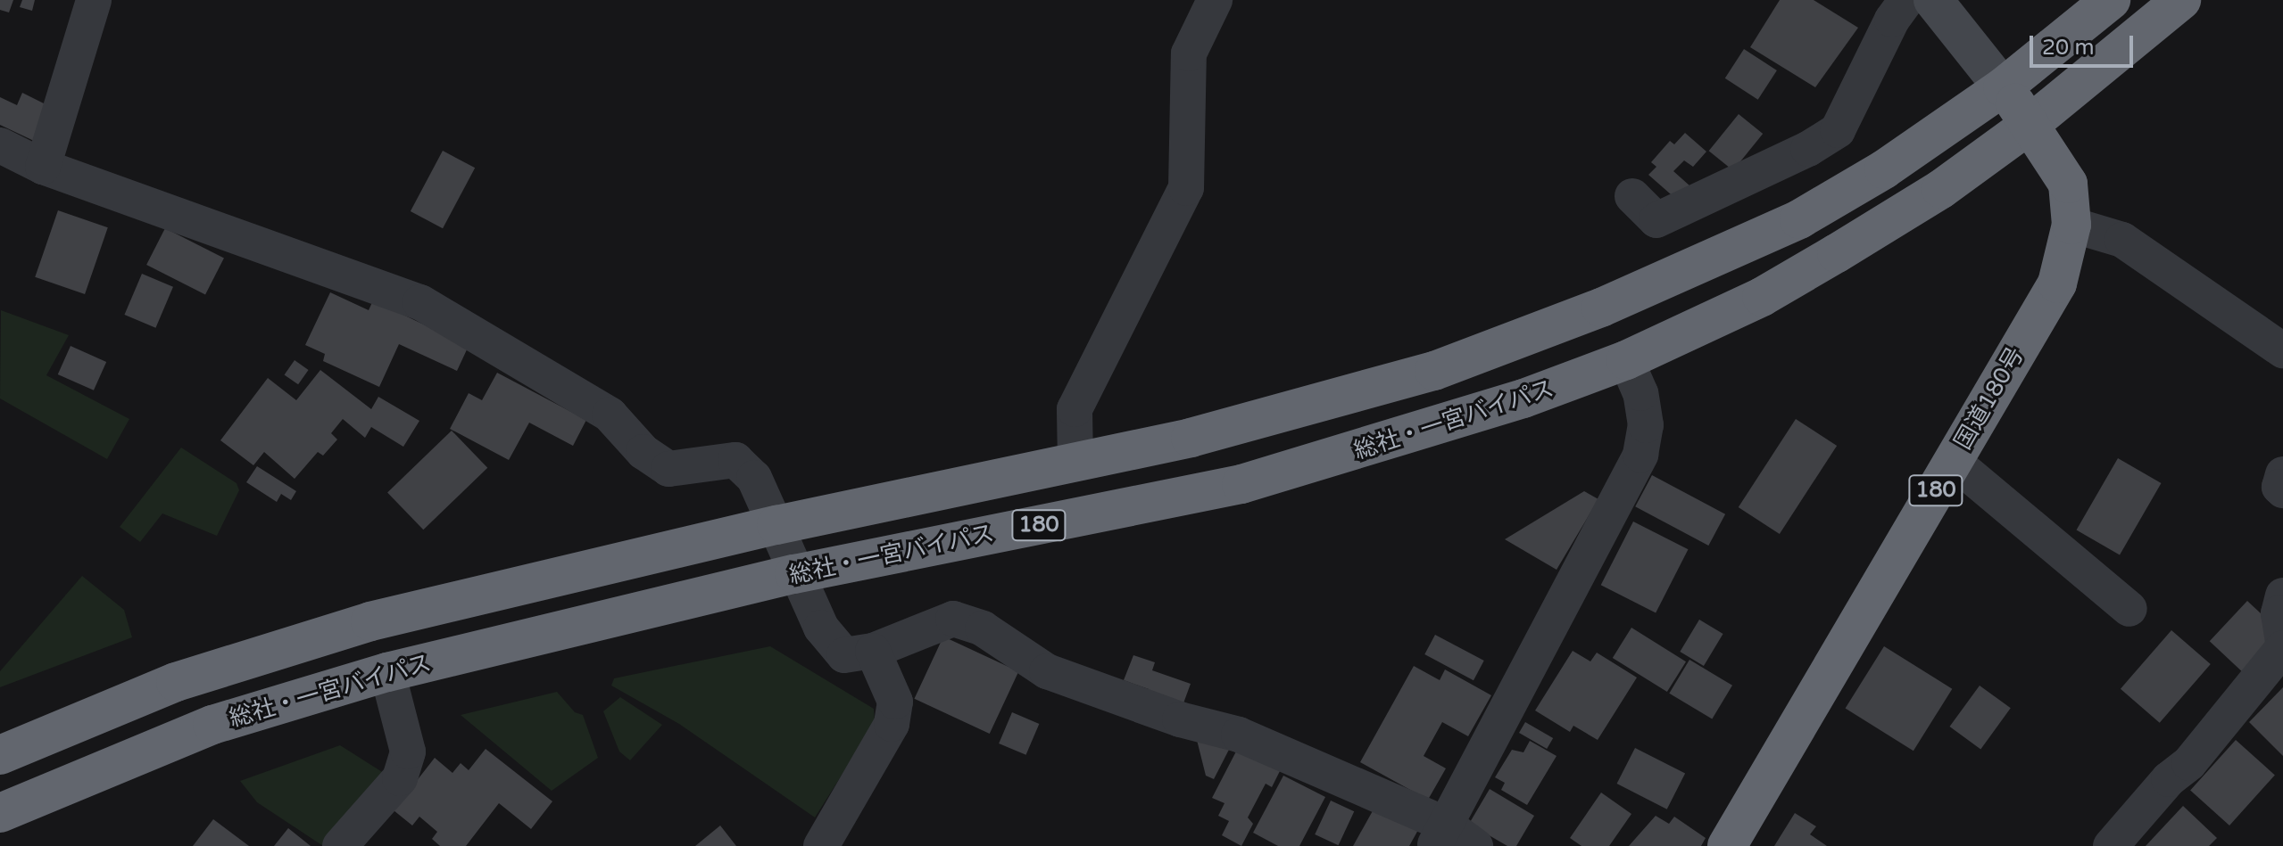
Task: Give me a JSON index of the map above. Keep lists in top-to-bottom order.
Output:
{
  "streets": {
    "highway": ["国道180号", "総社・一宮バイパス", "180"]
  },
  "crossings": [
    ["国道180号", "総社・一宮バイパス"],
    ["国道180号", "180"],
    ["総社・一宮バイパス", "180"]
  ],
  "scale_bar": "20 m"
}
